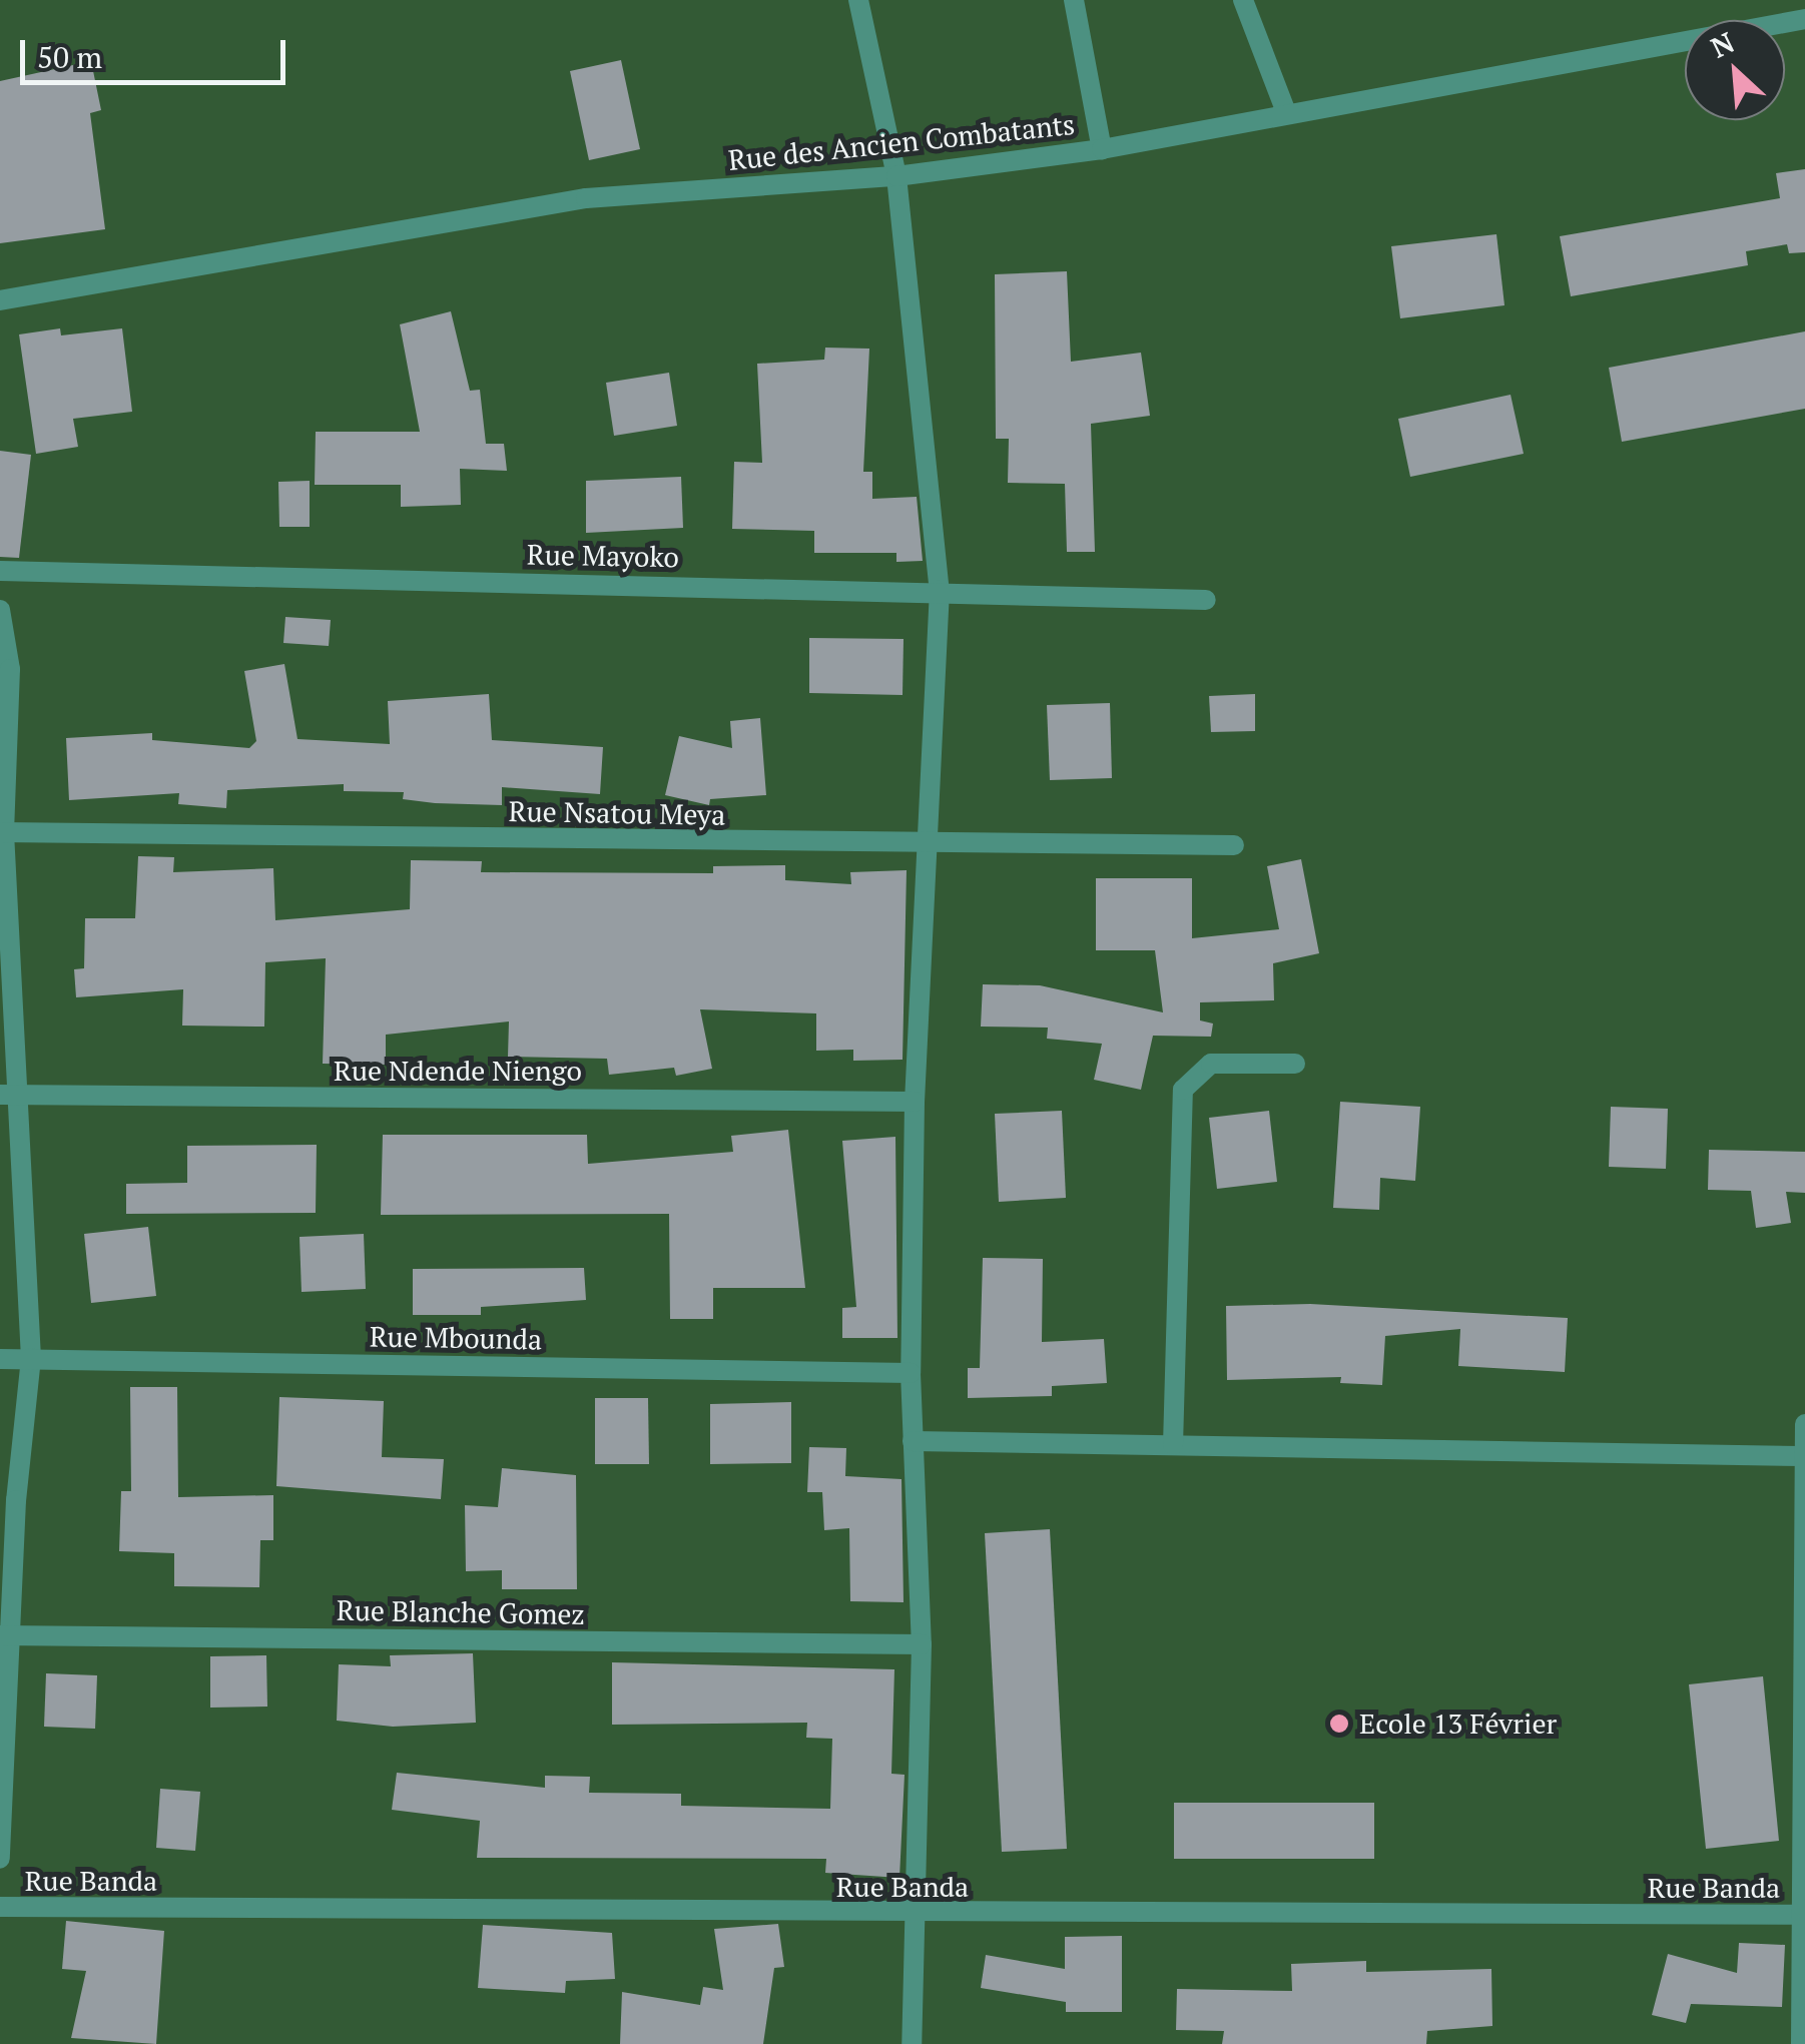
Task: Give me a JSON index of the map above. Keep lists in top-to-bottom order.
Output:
{
  "streets": {
    "street": [
      "Rue des Ancien Combatants",
      "Rue Mayoko",
      "Rue Nsatou Meya",
      "Rue Ndende Niengo",
      "Rue Mbounda",
      "Rue Blanche Gomez",
      "Rue Banda"
    ]
  },
  "places": ["Ecole 13 Février"],
  "scale_bar": "50 m",
  "north": "top left"
}
